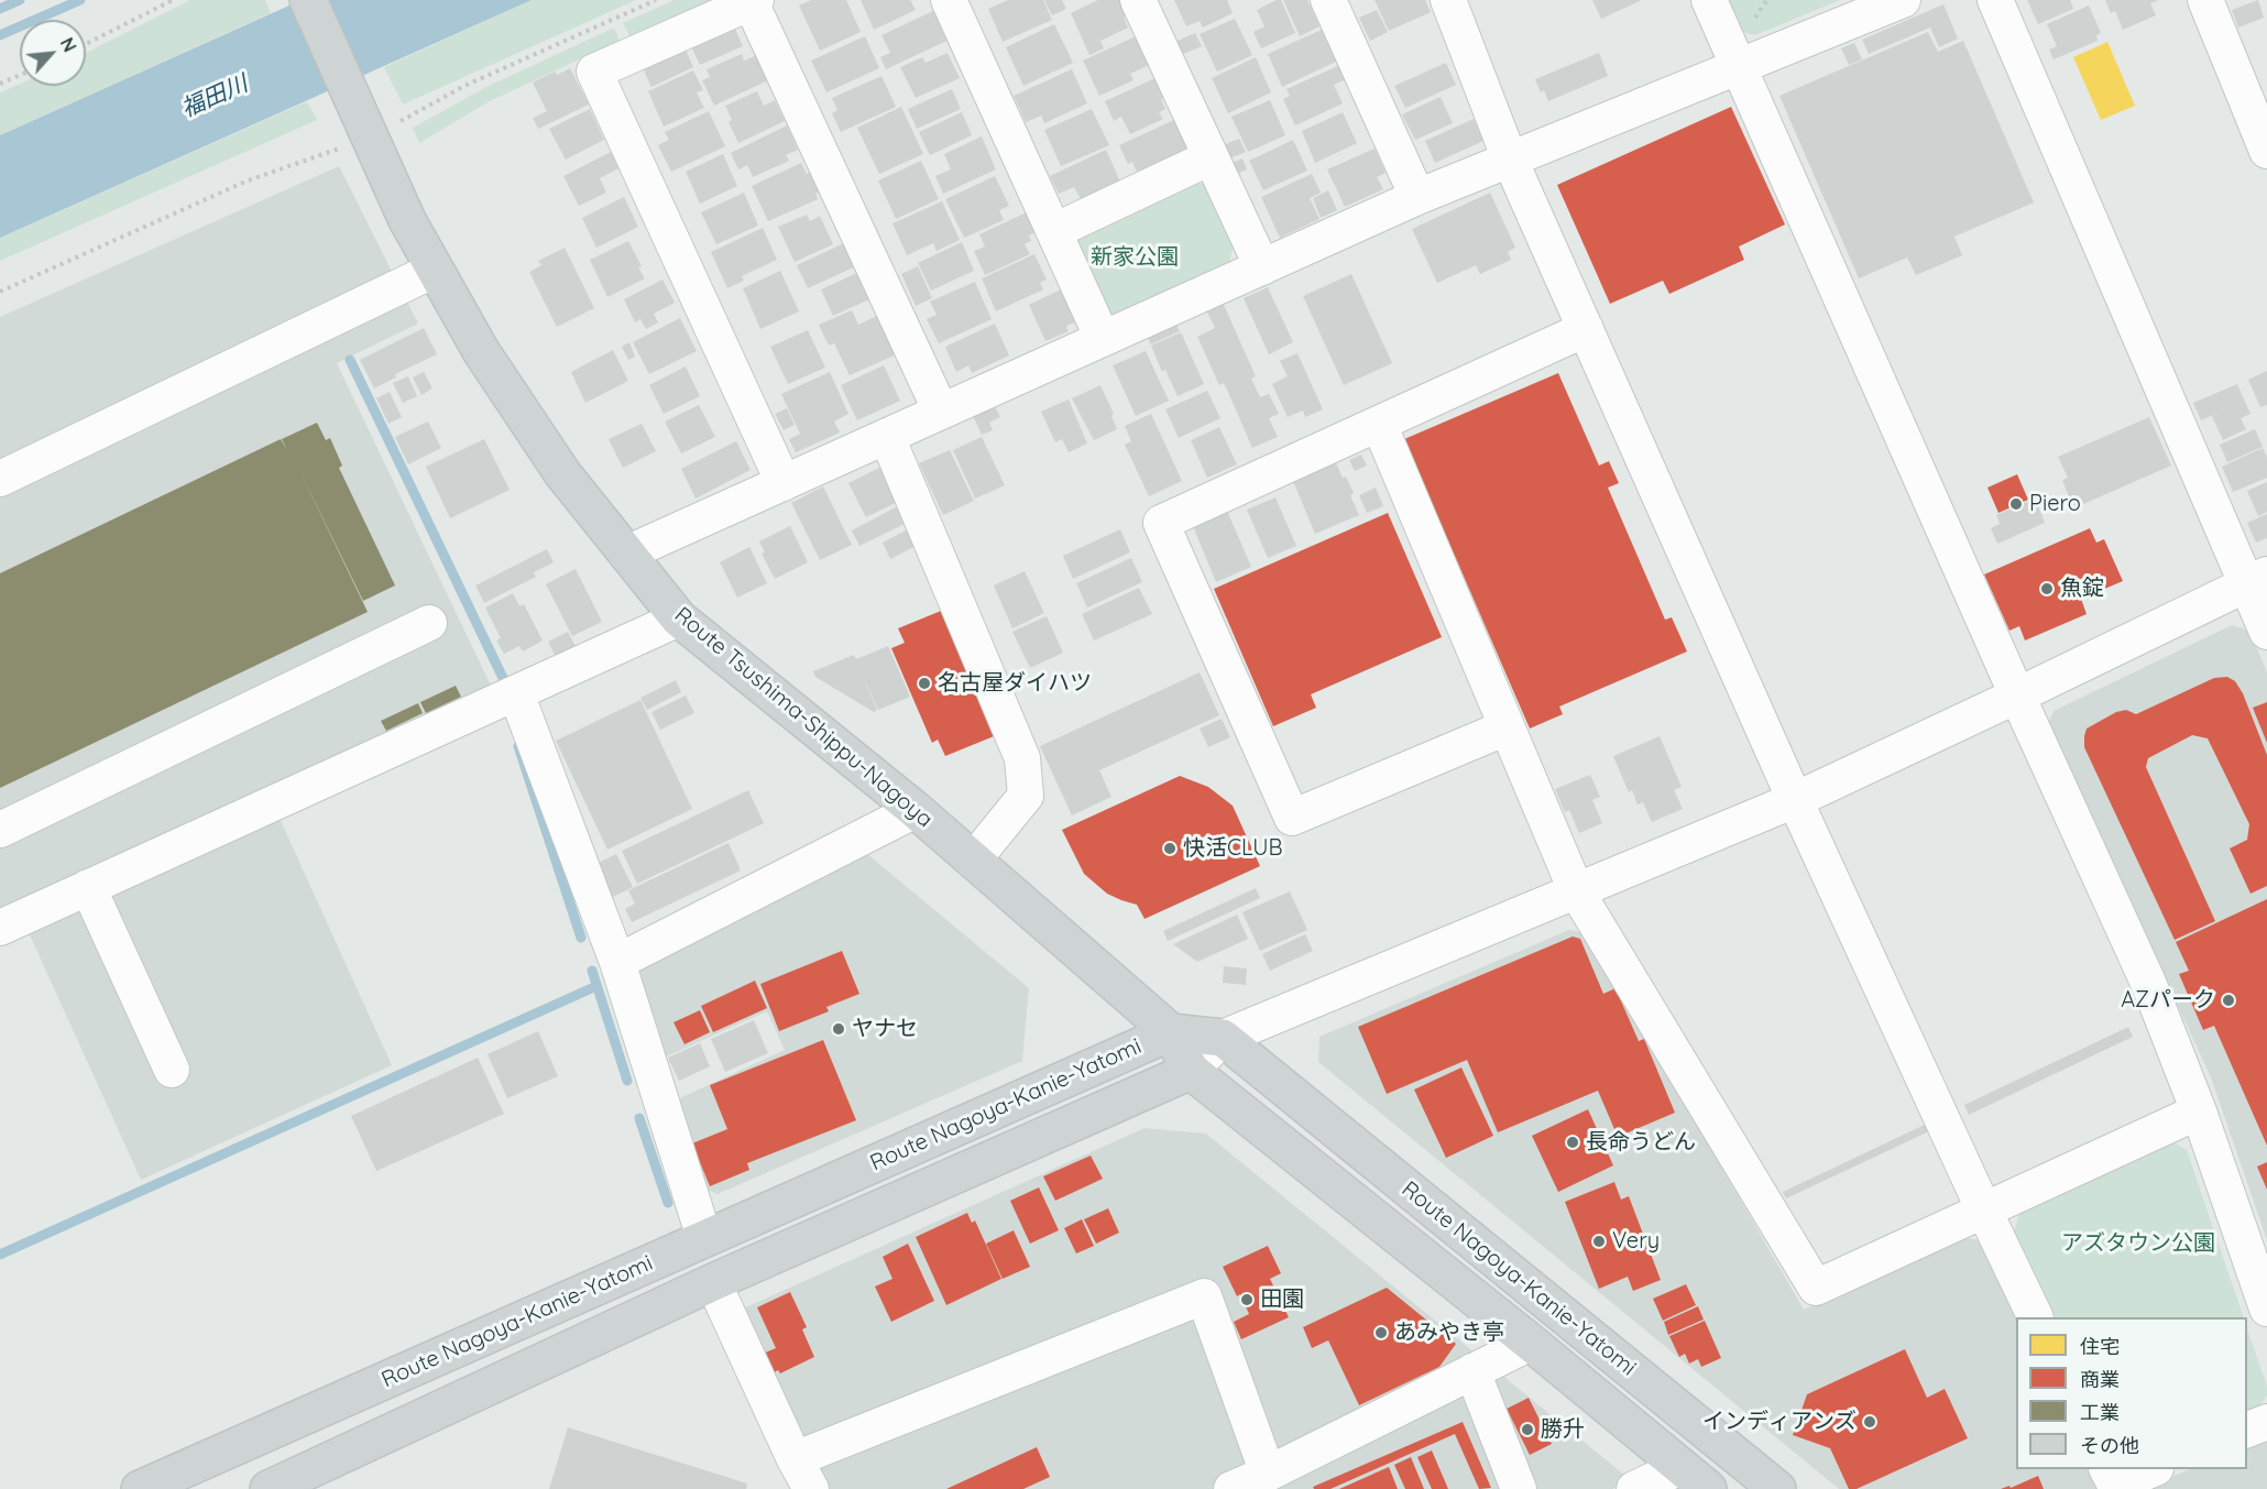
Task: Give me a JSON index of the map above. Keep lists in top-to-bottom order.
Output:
{
  "streets": {
    "main road": ["Route Tsushima-Shippu-Nagoya", "Route Nagoya-Kanie-Yatomi"]
  },
  "crossings": [
    ["Route Tsushima-Shippu-Nagoya", "Route Nagoya-Kanie-Yatomi"]
  ],
  "water": ["福田川"],
  "parks": ["新家公園", "アズタウン公園"],
  "places": [
    "Piero",
    "魚錠",
    "名古屋ダイハツ",
    "快活CLUB",
    "AZパーク",
    "ヤナセ",
    "長命うどん",
    "Very",
    "田園",
    "あみやき亭",
    "インディアンズ",
    "勝升"
  ],
  "legend": [
    "住宅",
    "商業",
    "工業",
    "その他"
  ],
  "north": "top right"
}
